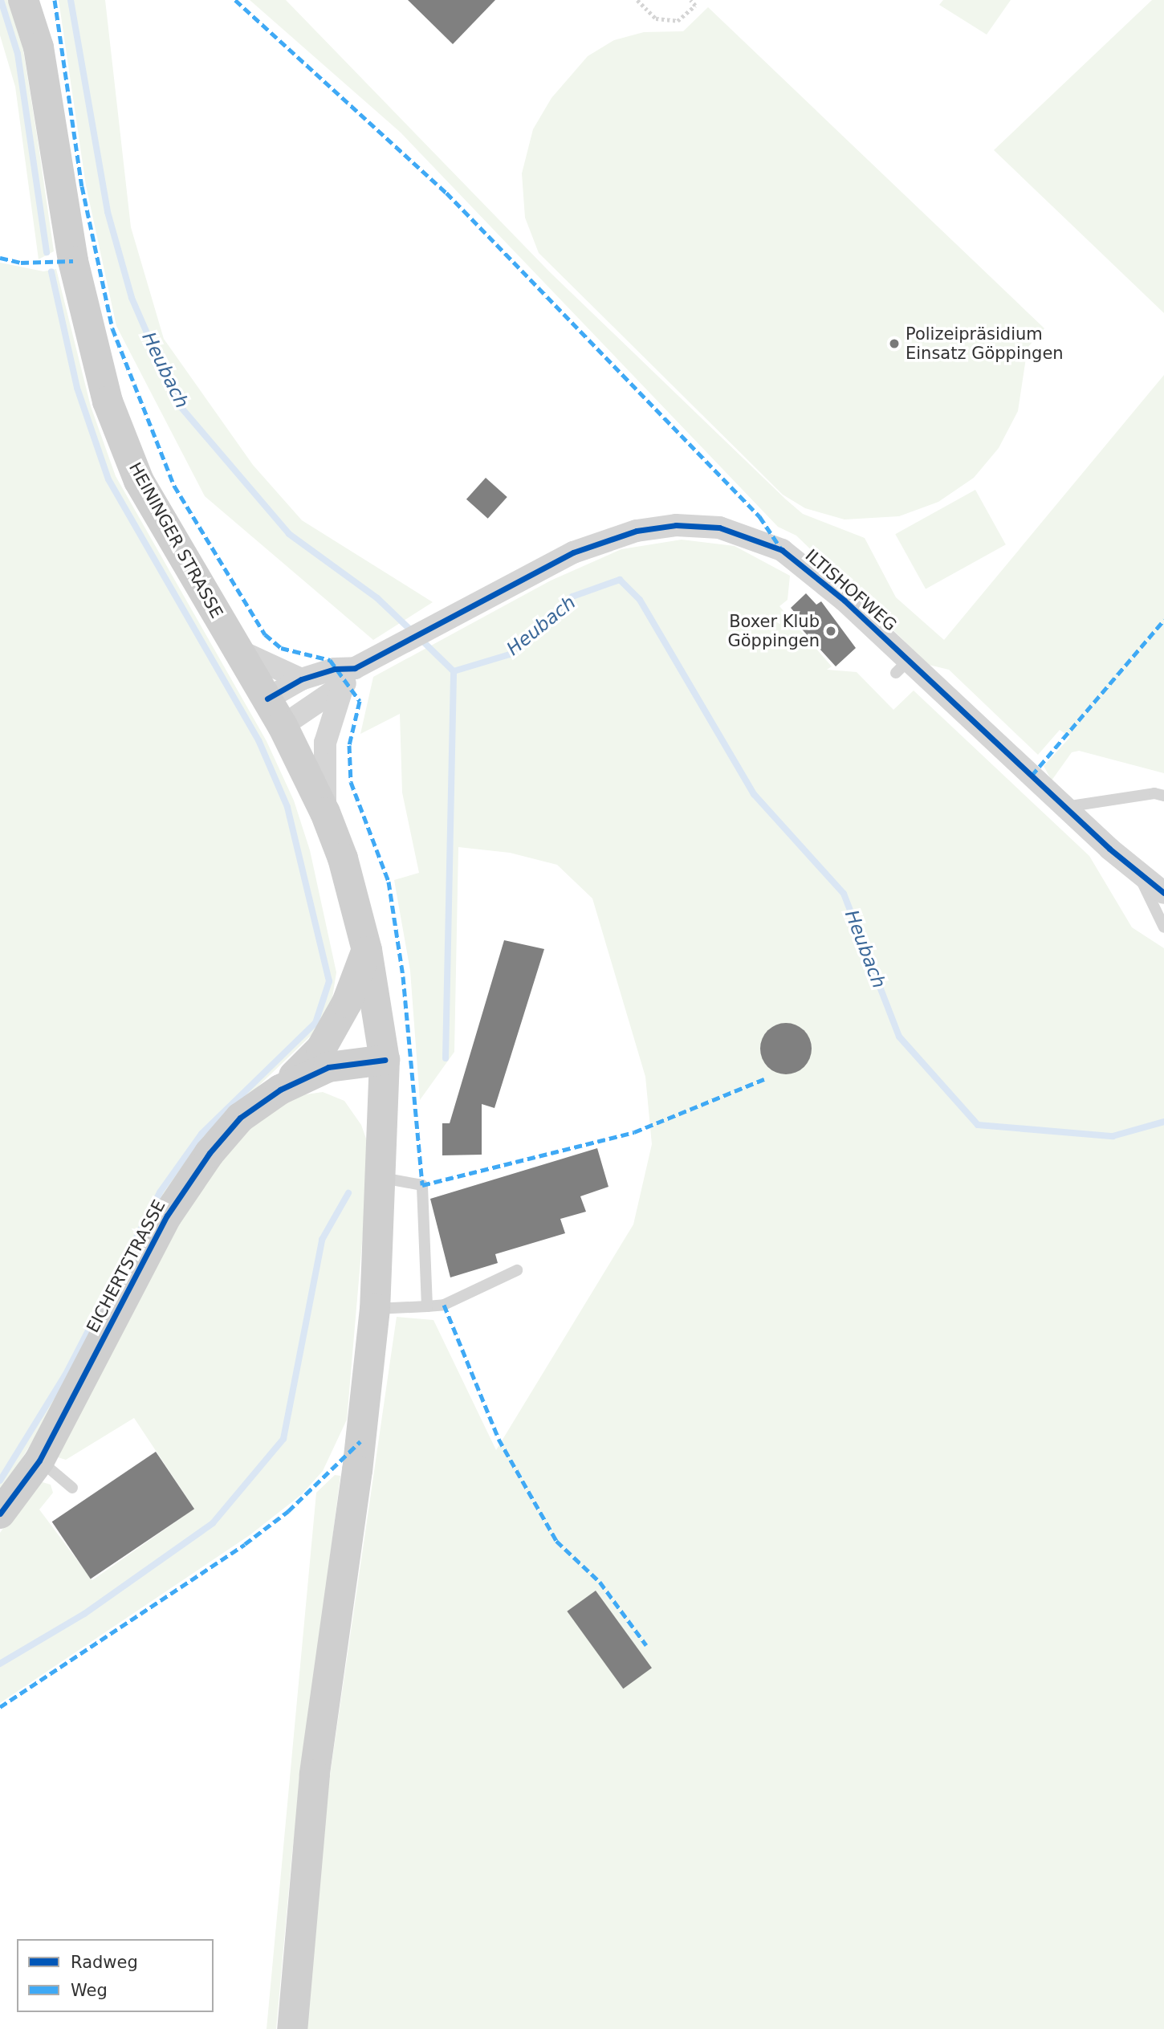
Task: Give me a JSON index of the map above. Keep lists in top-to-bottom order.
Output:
{
  "streets": {
    "main road": ["HEININGER STRASSE", "EICHERTSTRASSE"],
    "street": ["ILTISHOFWEG"]
  },
  "crossings": [
    ["HEININGER STRASSE", "ILTISHOFWEG"],
    ["HEININGER STRASSE", "EICHERTSTRASSE"]
  ],
  "water": ["Heubach"],
  "places": ["Polizeipräsidium Einsatz Göppingen", "Boxer Klub Göppingen"],
  "legend": ["Radweg", "Weg"]
}
